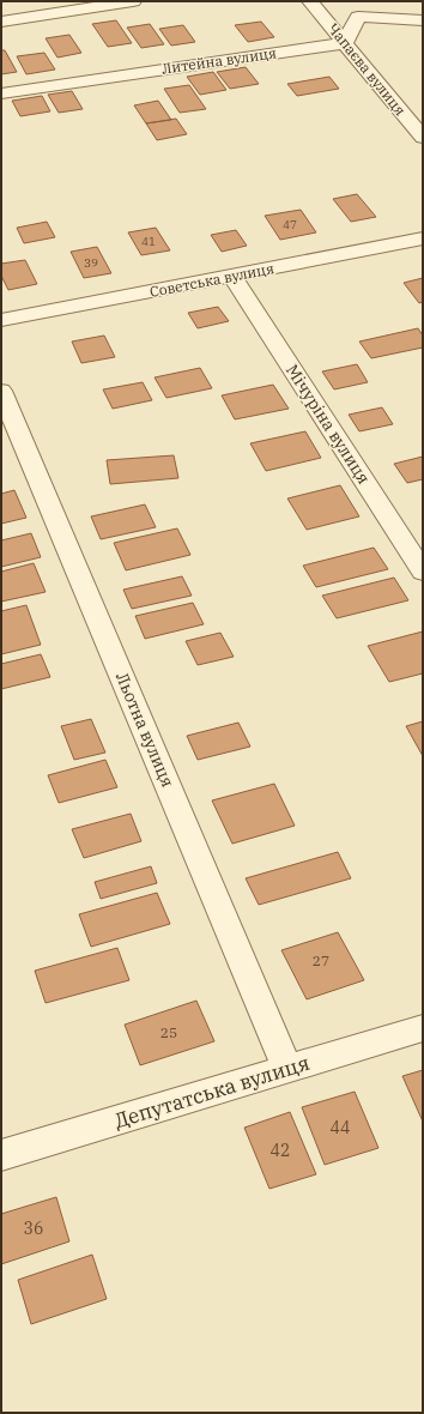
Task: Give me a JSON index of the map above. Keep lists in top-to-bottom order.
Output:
{
  "streets": {
    "street": [
      "Литейна вулиця",
      "Чапаєва вулиця",
      "Советська вулиця",
      "Мічуріна вулиця",
      "Льотна вулиця",
      "Депутатська вулиця"
    ]
  },
  "crossings": [
    ["Литейна вулиця", "Чапаєва вулиця"],
    ["Советська вулиця", "Мічуріна вулиця"],
    ["Льотна вулиця", "Депутатська вулиця"]
  ],
  "house_numbers": [
    "47",
    "41",
    "39",
    "27",
    "25",
    "44",
    "42",
    "36"
  ]
}
